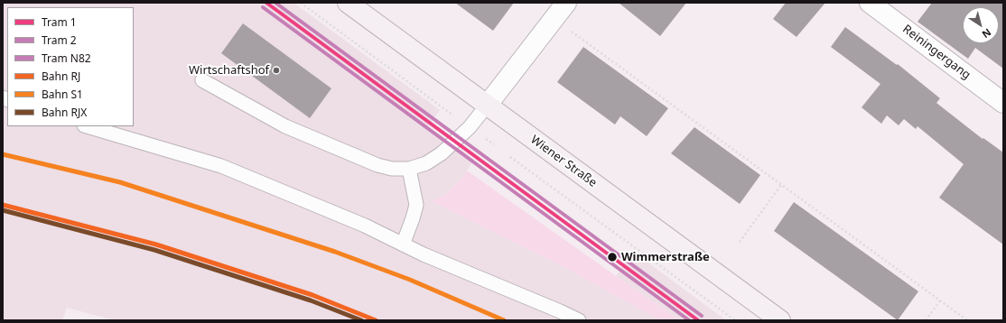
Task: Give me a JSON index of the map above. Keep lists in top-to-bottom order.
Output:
{
  "streets": {
    "main road": ["Wiener Straße"],
    "street": ["Reiningergang"]
  },
  "places": ["Wirtschaftshof", "Wimmerstraße"],
  "lines": [
    "tram line 1",
    "tram line N82",
    "tram line 2",
    "rail line S1",
    "rail line RJ",
    "rail line RJX"
  ],
  "legend": [
    "Tram 1",
    "Tram 2",
    "Tram N82",
    "Bahn RJ",
    "Bahn S1",
    "Bahn RJX"
  ],
  "north": "bottom right"
}
